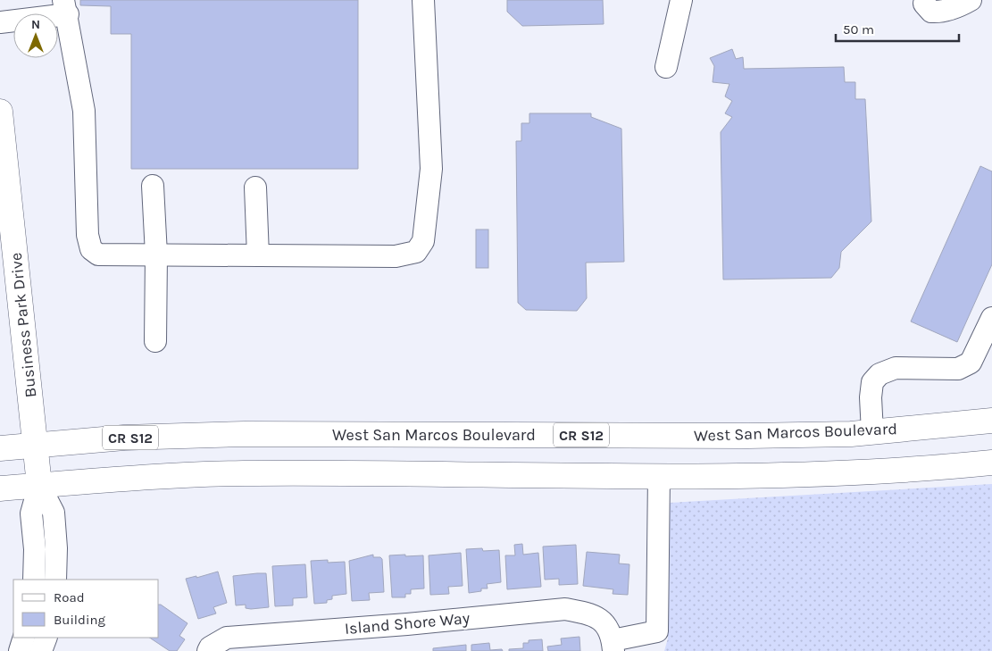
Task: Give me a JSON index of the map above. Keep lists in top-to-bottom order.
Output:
{
  "streets": {
    "main road": ["Business Park Drive", "West San Marcos Boulevard", "CR S12"],
    "street": ["Island Shore Way"]
  },
  "crossings": [
    ["Business Park Drive", "West San Marcos Boulevard"],
    ["Business Park Drive", "CR S12"],
    ["West San Marcos Boulevard", "CR S12"]
  ],
  "legend": ["Road", "Building"],
  "scale_bar": "50 m",
  "north": "top"
}
